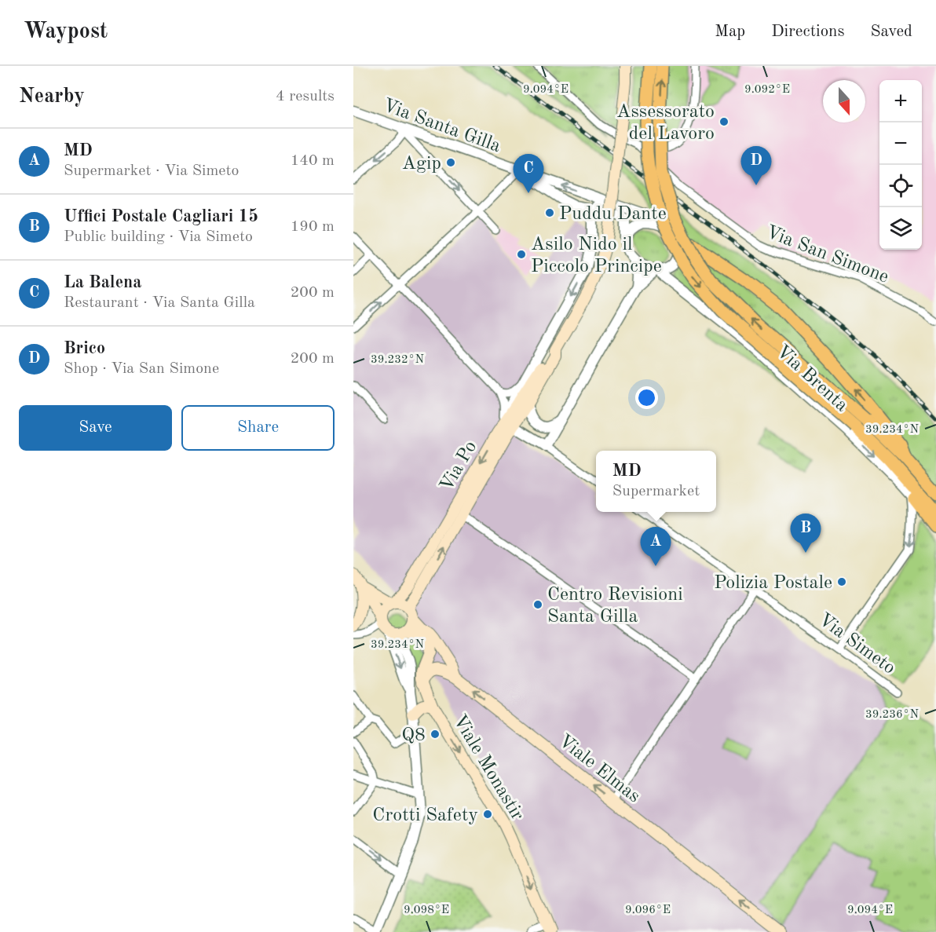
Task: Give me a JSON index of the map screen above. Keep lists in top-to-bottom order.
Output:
{
  "streets": {
    "main road": ["Via Po", "Viale Monastir", "Viale Elmas"],
    "street": [
      "Via Santa Gilla",
      "Via San Simone",
      "Via Brenta",
      "Via Simeto"
    ]
  },
  "crossings": [
    ["Via Santa Gilla", "Via Brenta"],
    ["Via Po", "Viale Elmas"]
  ],
  "one_way": ["Via Brenta", "Viale Monastir", "Viale Elmas"],
  "places": [
    "Assessorato del Lavoro",
    "Agip",
    "Puddu Dante",
    "Asilo Nido il Piccolo Principe",
    "Polizia Postale",
    "Centro Revisioni Santa Gilla",
    "Q8",
    "Crotti Safety"
  ],
  "north": "bottom",
  "page": {
    "header": "Waypost",
    "nav": ["Map", "Directions", "Saved"],
    "heading": ["Nearby", "4 results"],
    "map_buttons": ["+", "−"],
    "list": [
      {
        "mark": "A",
        "name": "MD",
        "note": "Supermarket · Via Simeto",
        "value": "140 m"
      },
      {
        "mark": "B",
        "name": "Uffici Postale Cagliari 15",
        "note": "Public building · Via Simeto",
        "value": "190 m"
      },
      {
        "mark": "C",
        "name": "La Balena",
        "note": "Restaurant · Via Santa Gilla",
        "value": "200 m"
      },
      {
        "mark": "D",
        "name": "Brico",
        "note": "Shop · Via San Simone",
        "value": "200 m"
      }
    ],
    "pins": [
      "D",
      "C",
      "B",
      "A"
    ],
    "buttons": ["Save", "Share"],
    "popup": ["MD", "Supermarket"]
  },
  "coordinates": [
    "9.094°E",
    "9.092°E",
    "39.232°N",
    "39.234°N",
    "39.236°N",
    "9.098°E",
    "9.096°E"
  ]
}
